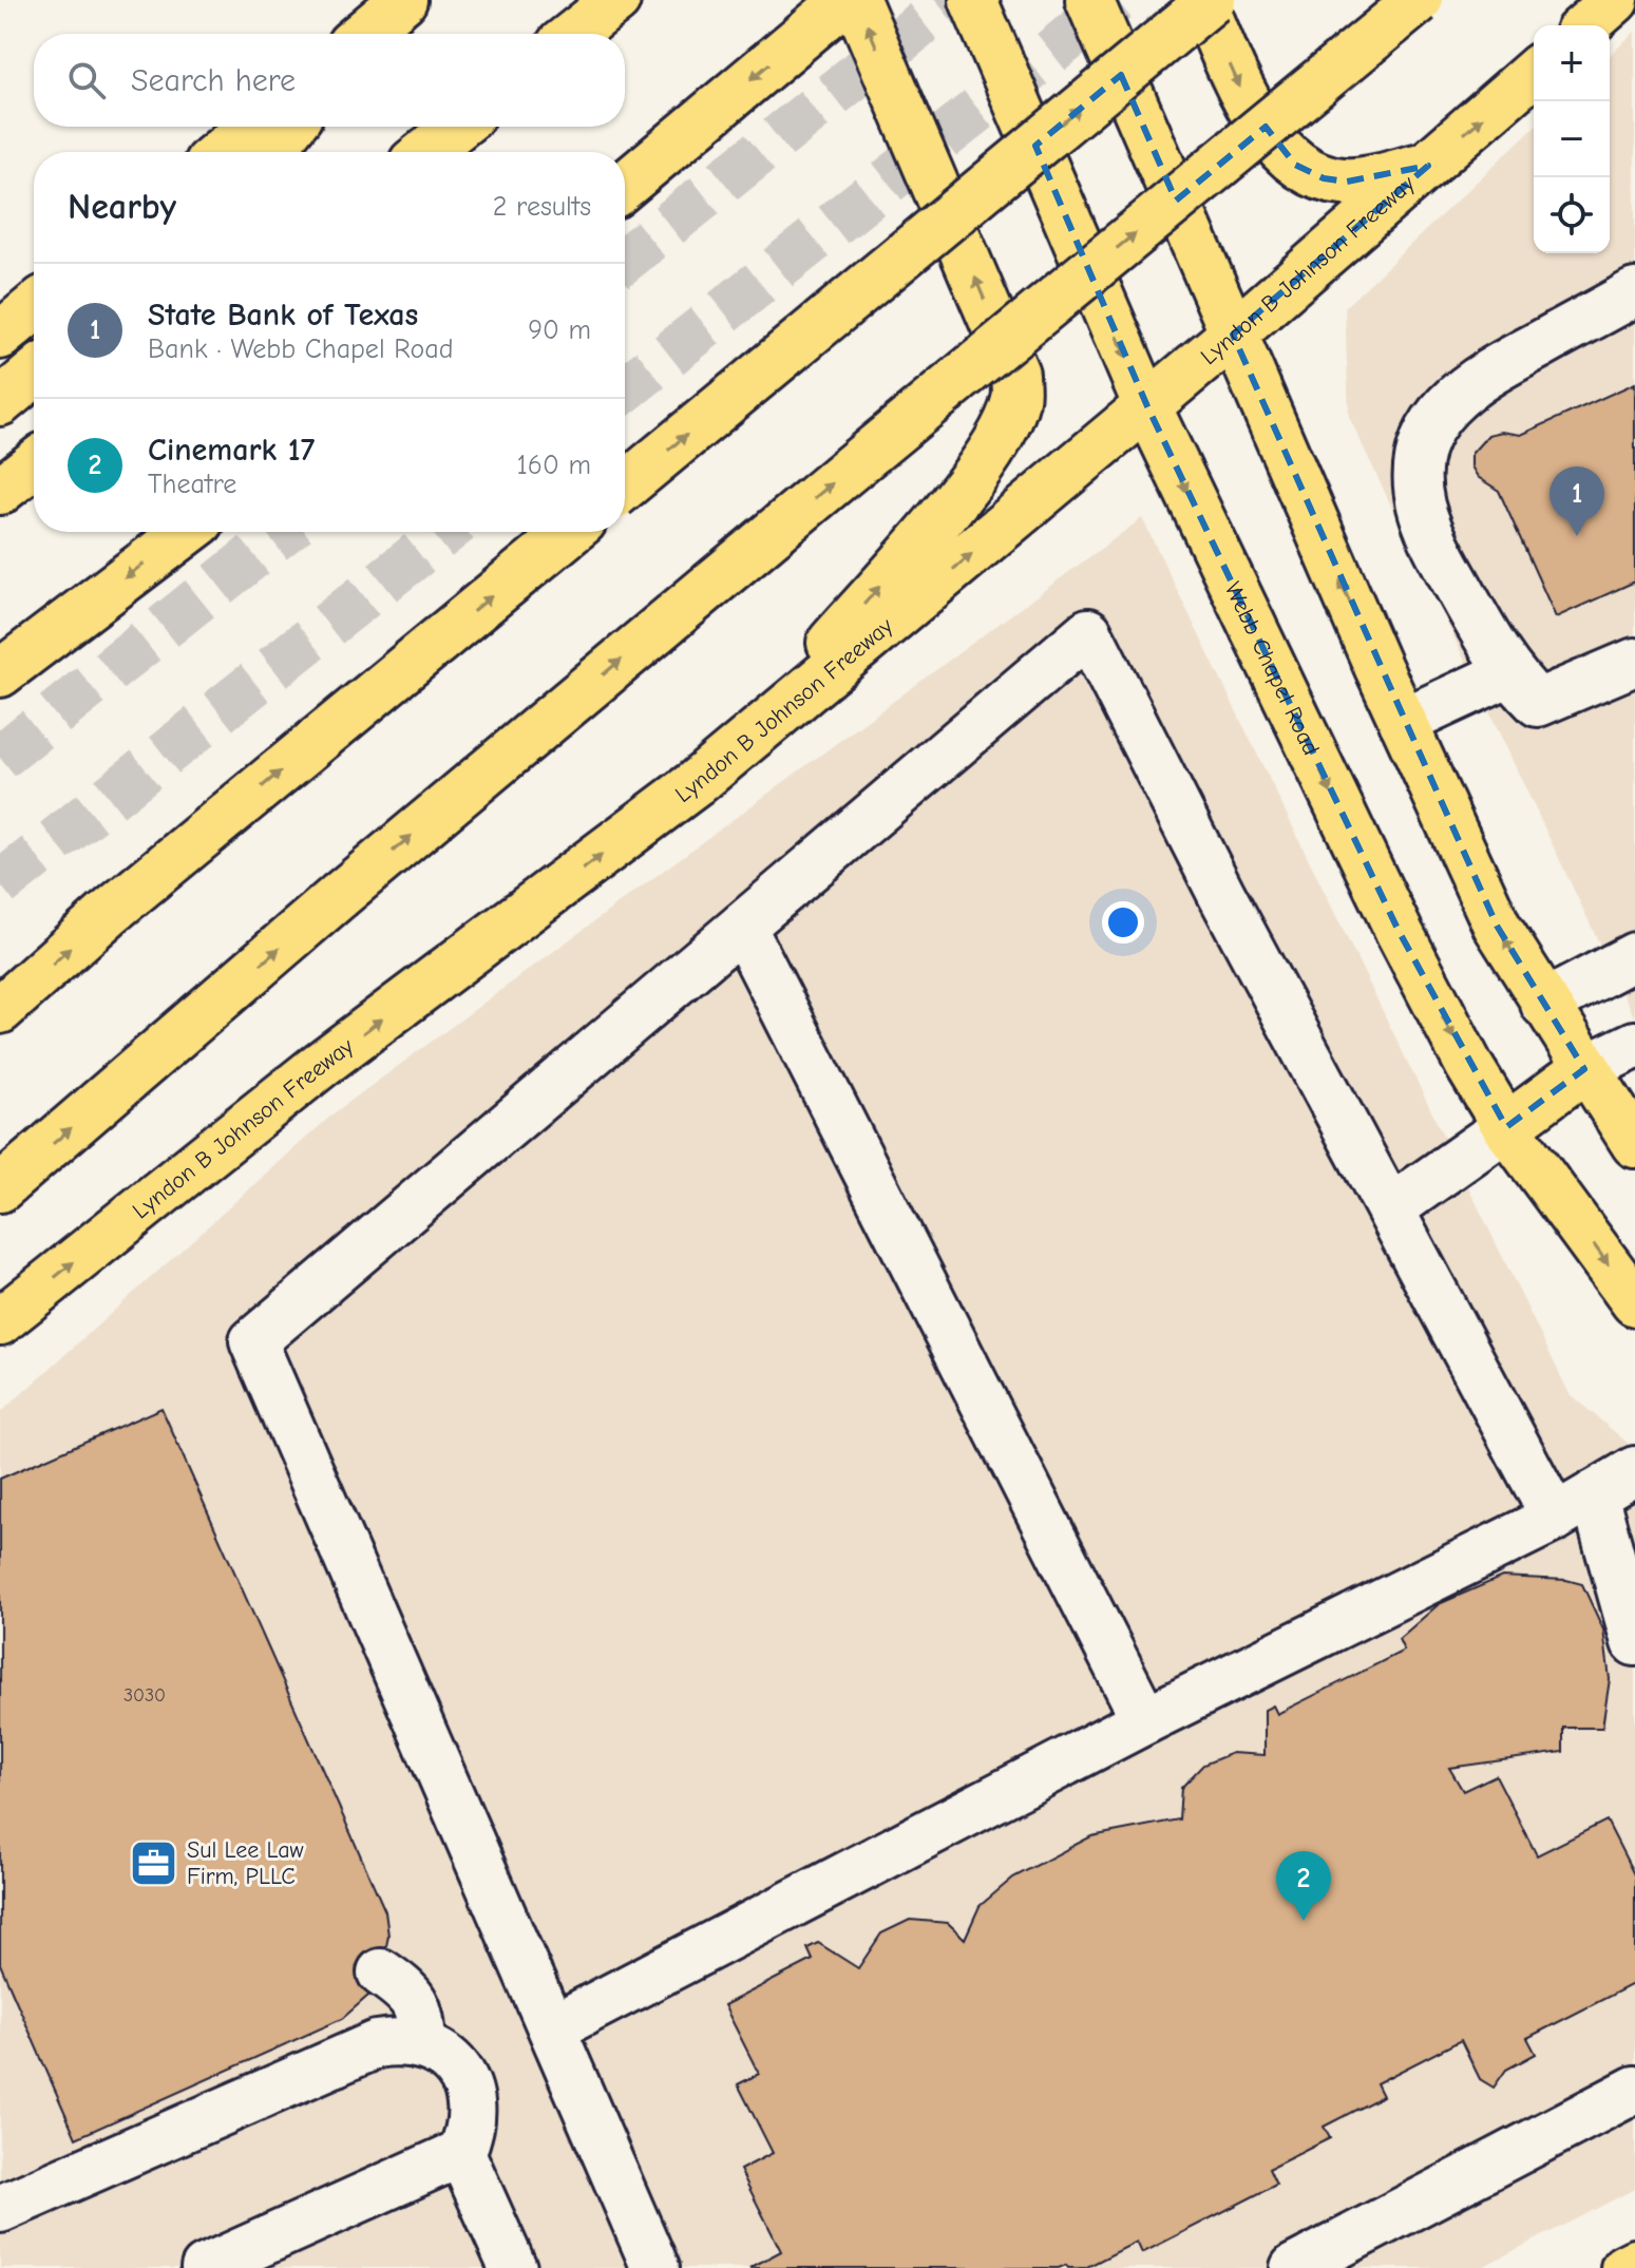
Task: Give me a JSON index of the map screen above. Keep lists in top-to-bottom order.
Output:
{
  "streets": {
    "main road": ["Lyndon B Johnson Freeway", "Webb Chapel Road"]
  },
  "crossings": [
    ["Lyndon B Johnson Freeway", "Webb Chapel Road"]
  ],
  "places": {
    "office": ["Sul Lee Law Firm, PLLC"]
  },
  "house_numbers": ["3030"],
  "page": {
    "map_buttons": ["+", "−"],
    "search": "Search here",
    "heading": ["Nearby", "2 results"],
    "list": [
      {
        "mark": "1",
        "name": "State Bank of Texas",
        "note": "Bank · Webb Chapel Road",
        "value": "90 m"
      },
      {
        "mark": "2",
        "name": "Cinemark 17",
        "note": "Theatre",
        "value": "160 m"
      }
    ],
    "pins": ["1", "2"]
  }
}
